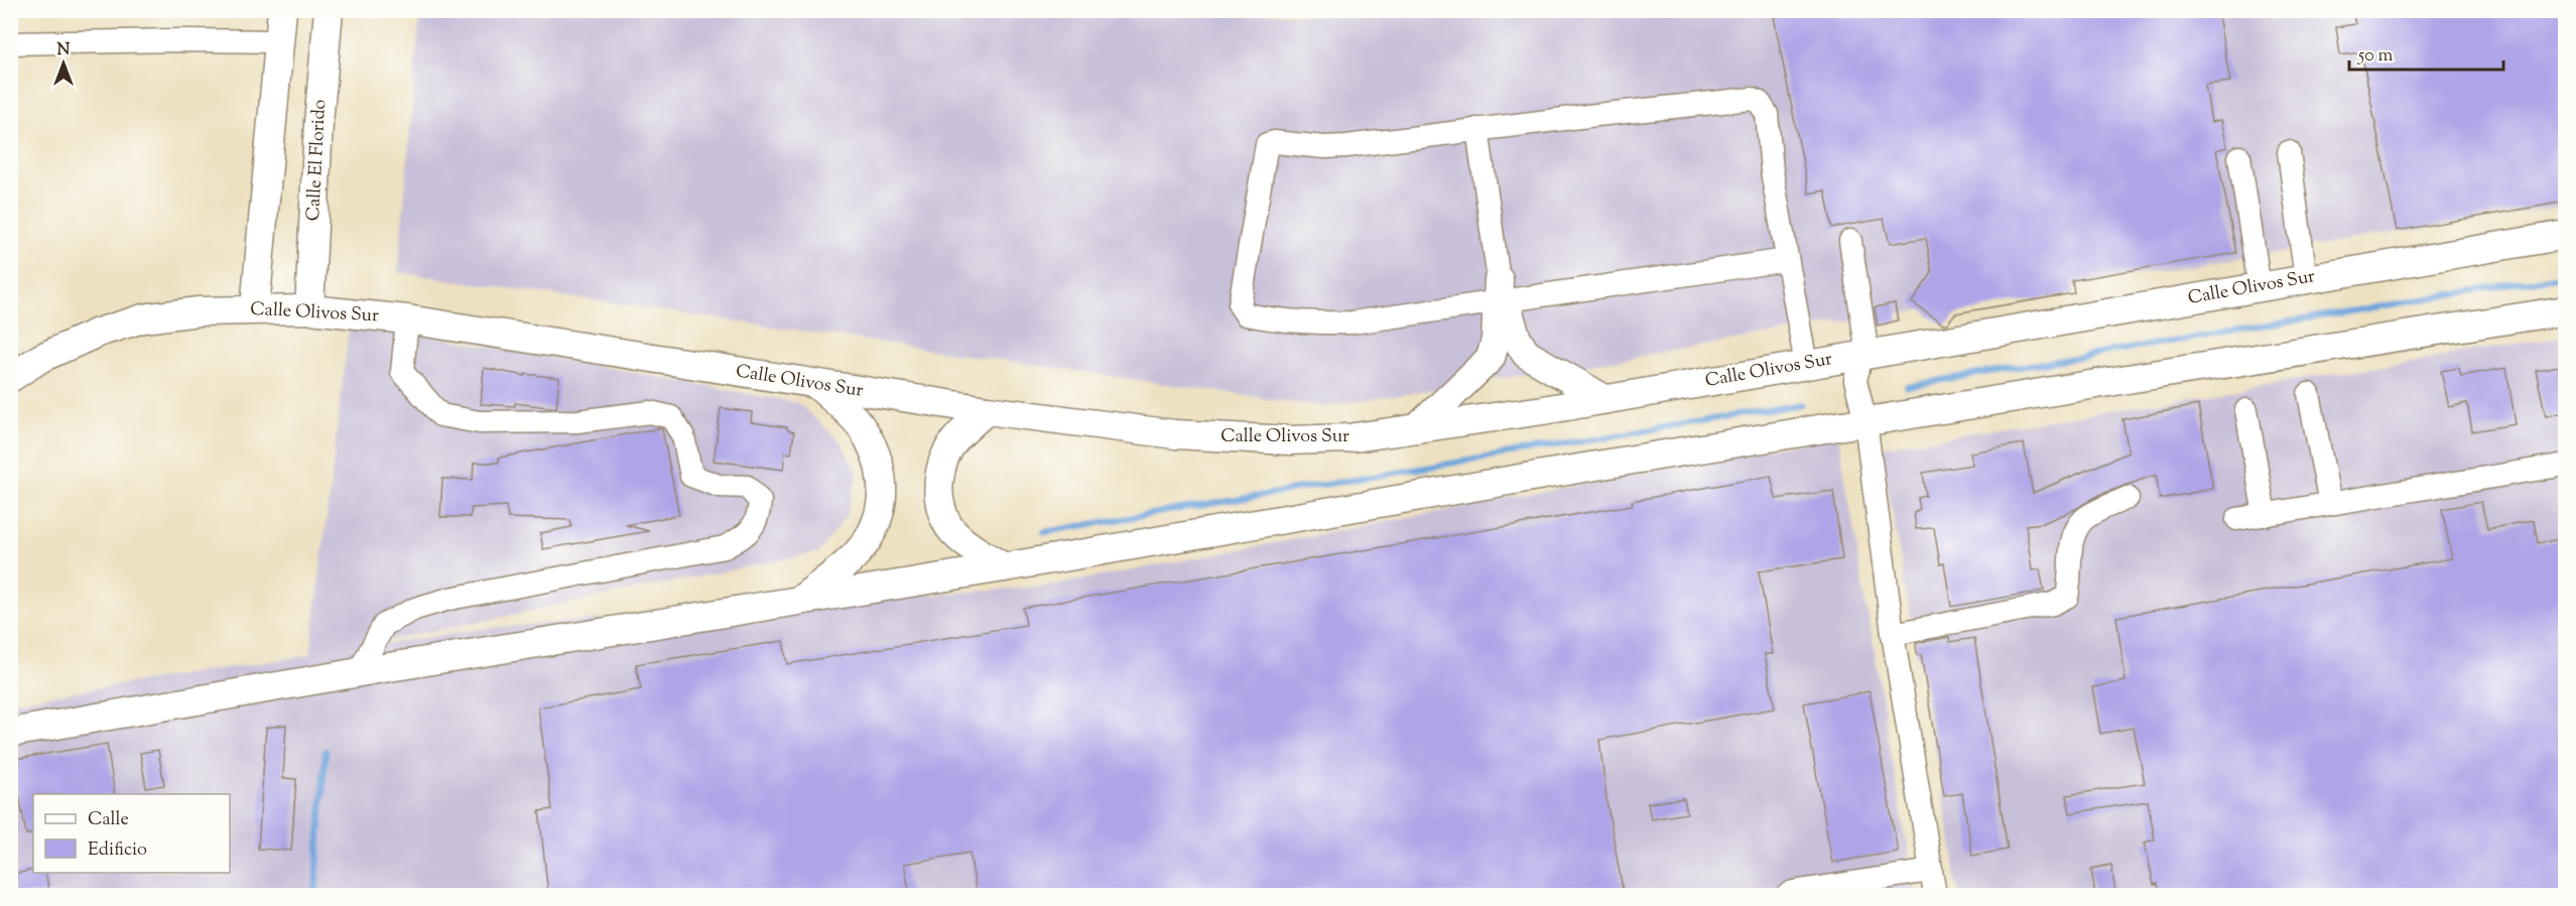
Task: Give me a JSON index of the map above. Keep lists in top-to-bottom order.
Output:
{
  "streets": {
    "main road": ["Calle El Florido", "Calle Olivos Sur"]
  },
  "crossings": [
    ["Calle El Florido", "Calle Olivos Sur"]
  ],
  "legend": ["Calle", "Edificio"],
  "scale_bar": "50 m",
  "north": "top"
}
